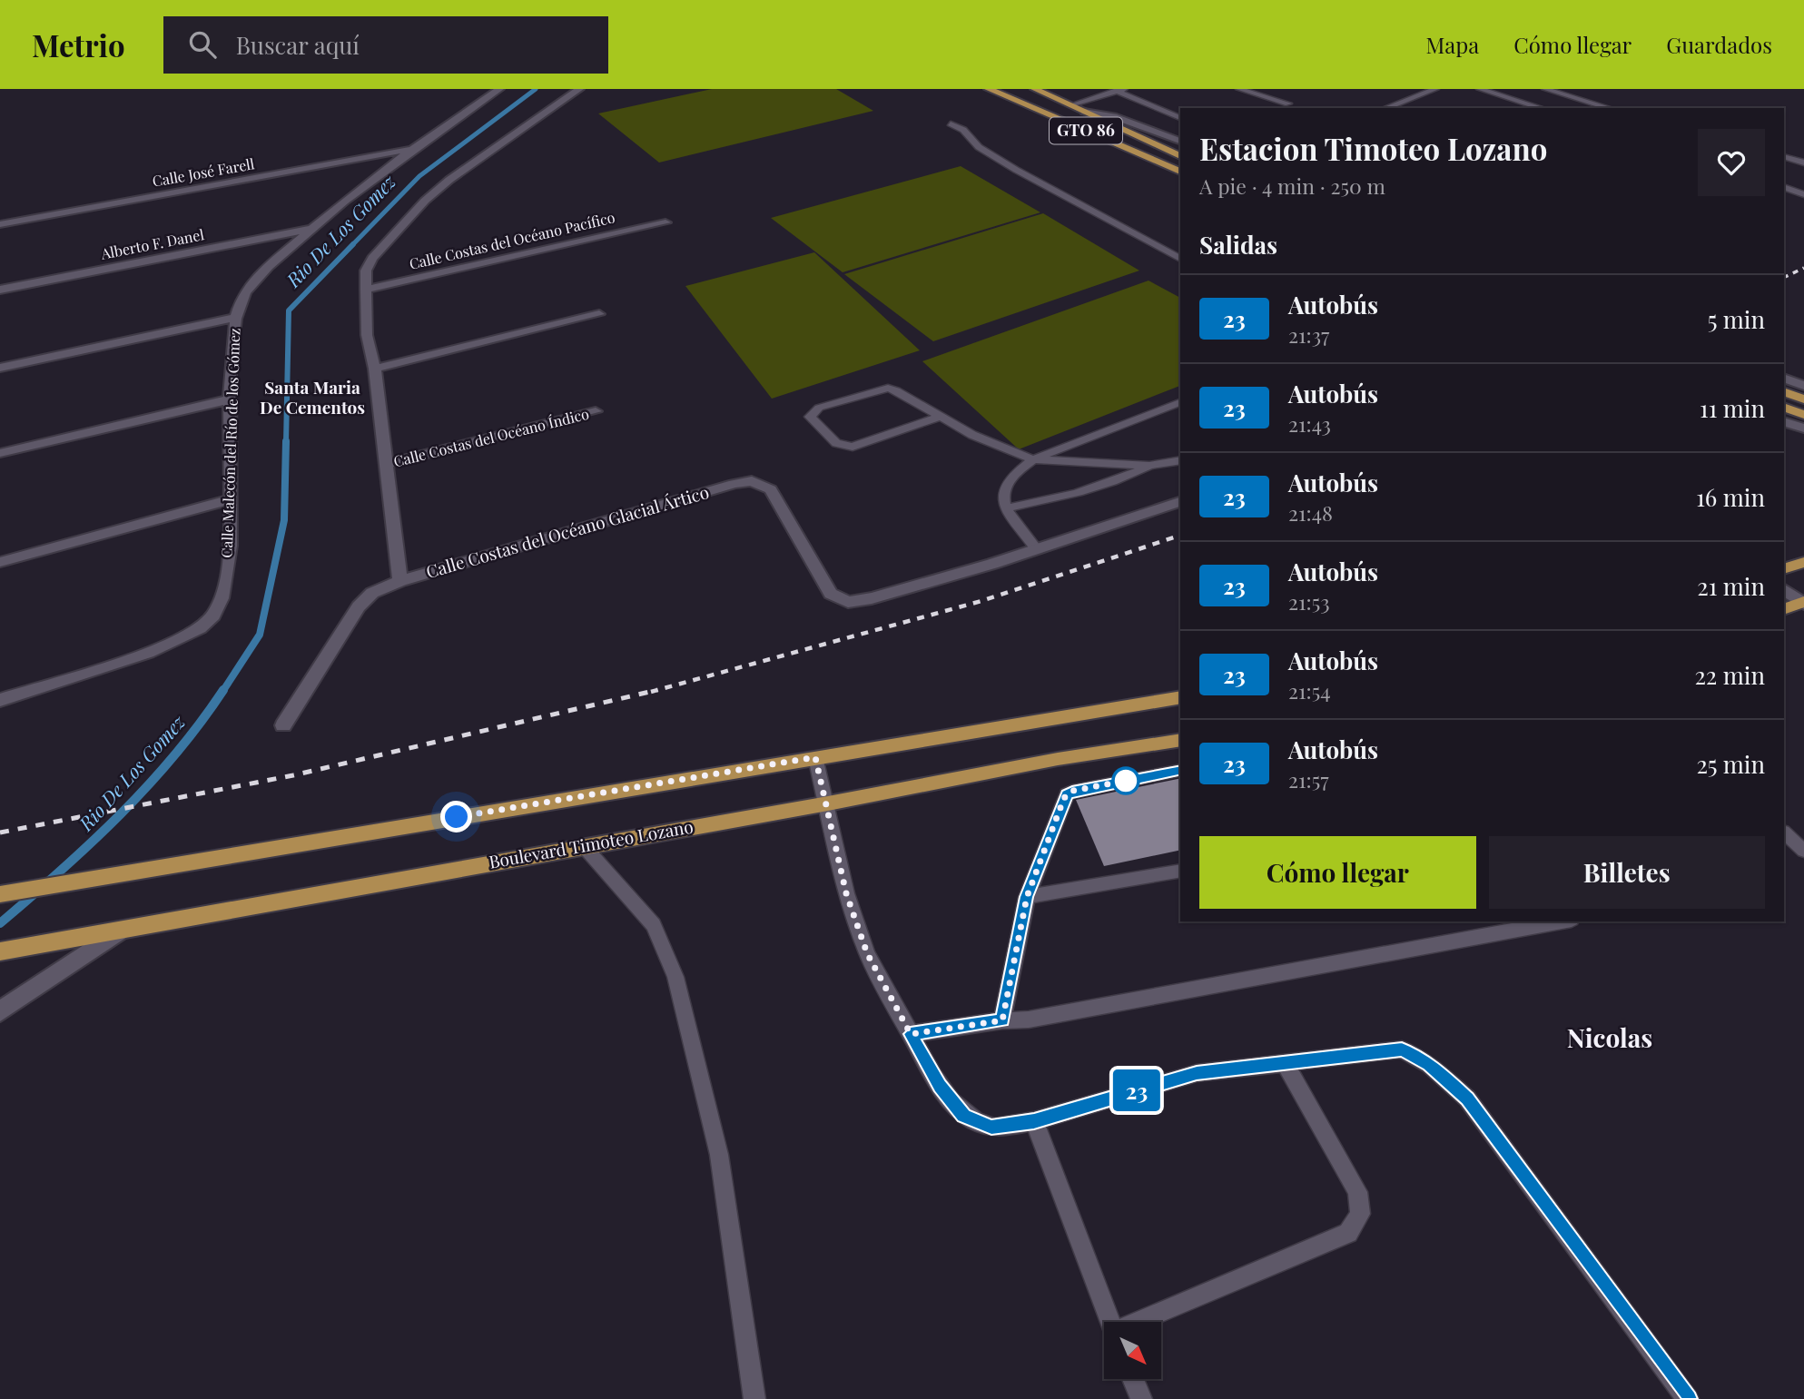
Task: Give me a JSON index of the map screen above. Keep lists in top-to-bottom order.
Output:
{
  "streets": {
    "main road": ["GTO 86", "Boulevard Timoteo Lozano"],
    "street": [
      "Calle José Farell",
      "Calle Costas del Océano Pacífico",
      "Alberto F. Danel",
      "Calle Costas del Océano Índico",
      "Calle Malecón del Río de los Gómez",
      "Calle Costas del Océano Glacial Ártico"
    ]
  },
  "crossings": [
    ["Calle José Farell", "Calle Malecón del Río de los Gómez"],
    ["Alberto F. Danel", "Calle Malecón del Río de los Gómez"]
  ],
  "districts": ["Santa Maria De Cementos", "Nicolas"],
  "water": ["Rio De Los Gomez"],
  "lines": ["bus line 23"],
  "north": "bottom right",
  "page": {
    "header": "Metrio",
    "search": "Buscar aquí",
    "nav": ["Mapa", "Cómo llegar", "Guardados"],
    "on_map": "23",
    "heading": [
      ["Estacion Timoteo Lozano", "A pie · 4 min · 250 m"],
      "Salidas"
    ],
    "list": [
      {
        "mark": "23",
        "name": "Autobús",
        "note": "21:37",
        "value": "5 min"
      },
      {
        "mark": "23",
        "name": "Autobús",
        "note": "21:43",
        "value": "11 min"
      },
      {
        "mark": "23",
        "name": "Autobús",
        "note": "21:48",
        "value": "16 min"
      },
      {
        "mark": "23",
        "name": "Autobús",
        "note": "21:53",
        "value": "21 min"
      },
      {
        "mark": "23",
        "name": "Autobús",
        "note": "21:54",
        "value": "22 min"
      },
      {
        "mark": "23",
        "name": "Autobús",
        "note": "21:57",
        "value": "25 min"
      }
    ],
    "buttons": ["Cómo llegar", "Billetes"]
  }
}
